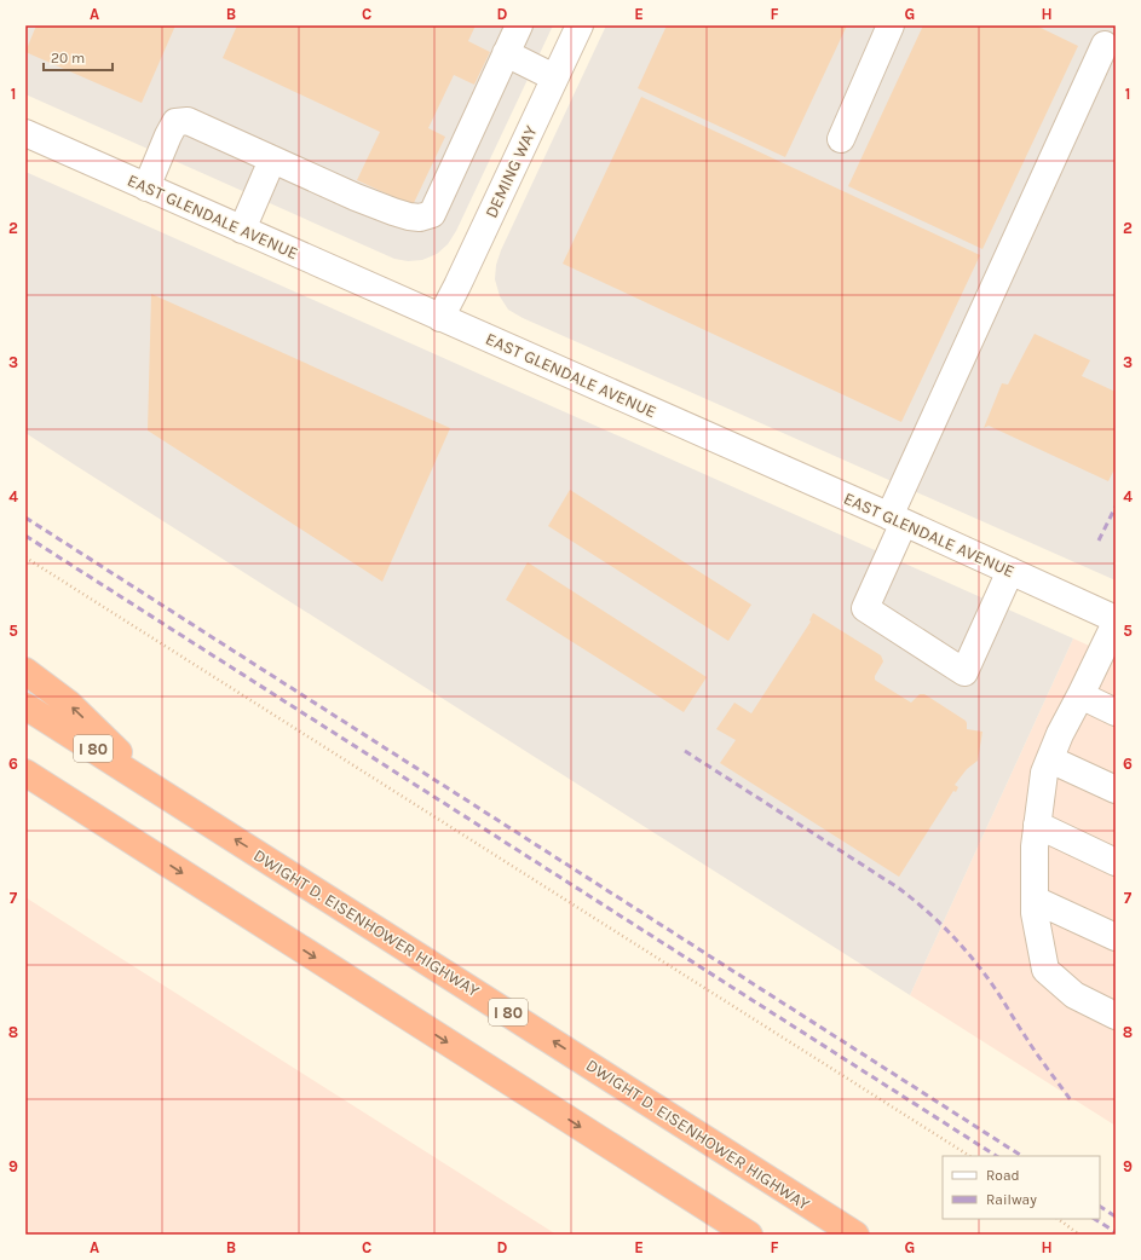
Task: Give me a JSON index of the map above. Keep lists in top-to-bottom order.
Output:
{
  "streets": {
    "highway": ["I 80", "DWIGHT D. EISENHOWER HIGHWAY"],
    "street": ["DEMING WAY", "EAST GLENDALE AVENUE"]
  },
  "crossings": [
    ["DEMING WAY", "EAST GLENDALE AVENUE"]
  ],
  "legend": ["Road", "Railway"],
  "scale_bar": "20 m",
  "grid": {
    "columns": [
      "A",
      "B",
      "C",
      "D",
      "E",
      "F",
      "G",
      "H"
    ],
    "rows": [
      "1",
      "2",
      "3",
      "4",
      "5",
      "6",
      "7",
      "8",
      "9"
    ]
  }
}
